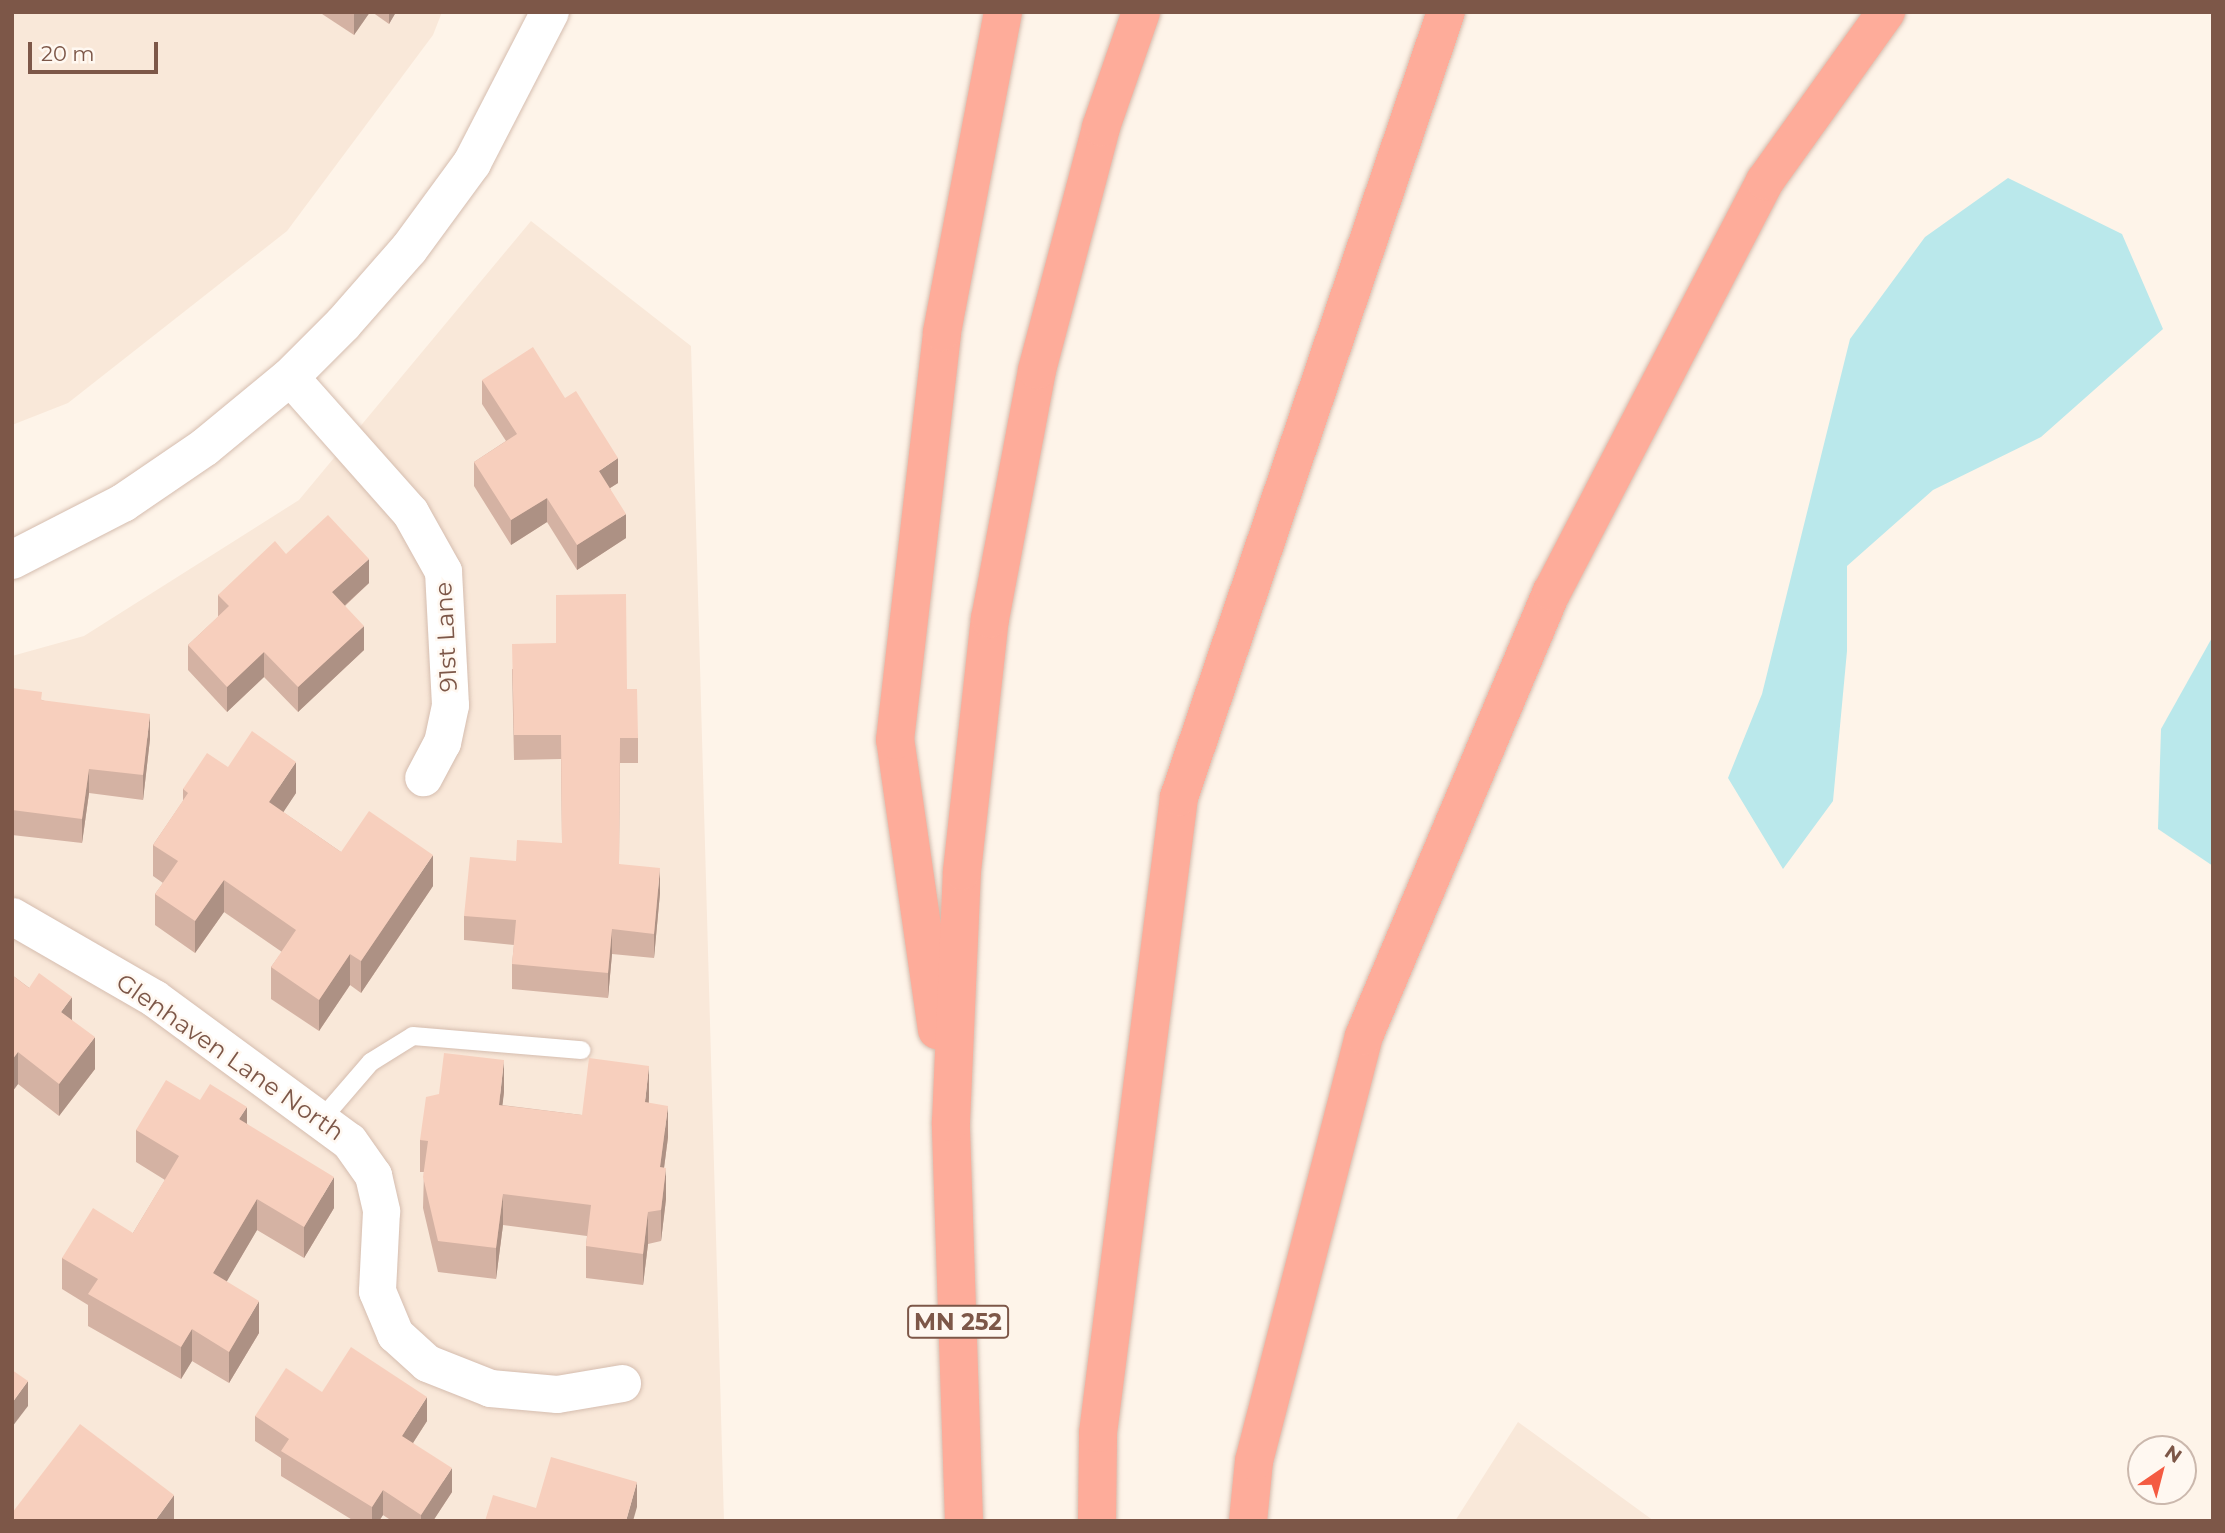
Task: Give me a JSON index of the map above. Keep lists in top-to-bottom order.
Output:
{
  "streets": {
    "highway": ["MN 252"],
    "street": ["91st Lane", "Glenhaven Lane North"]
  },
  "scale_bar": "20 m",
  "north": "top right"
}
